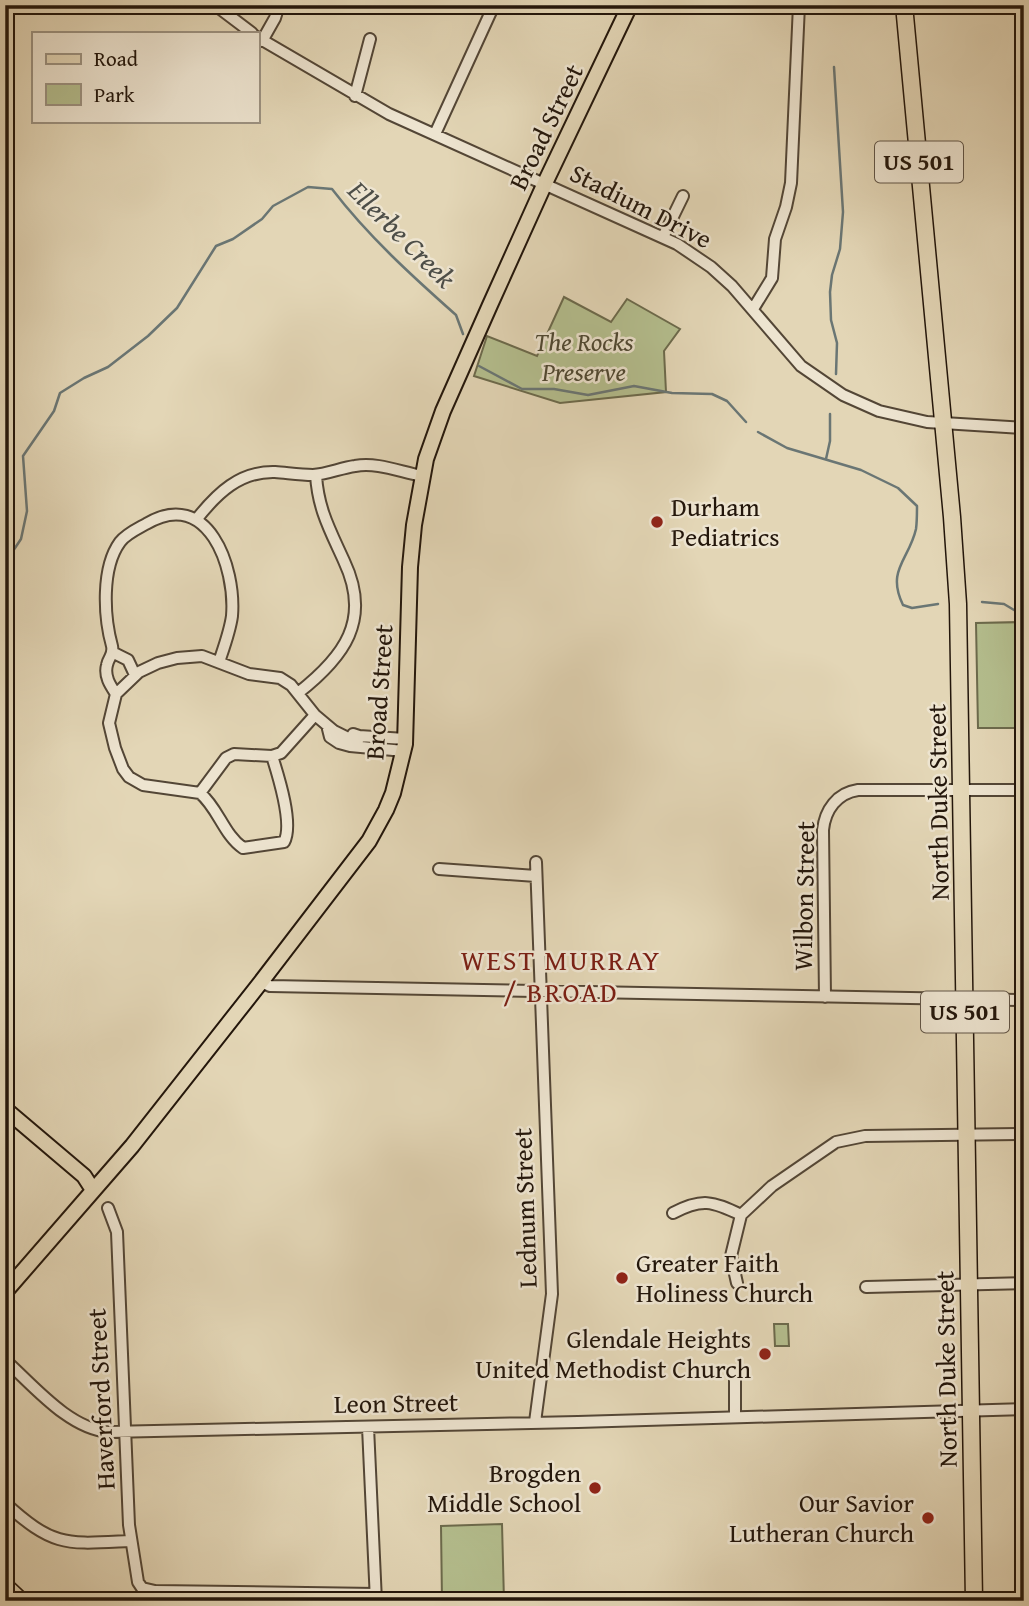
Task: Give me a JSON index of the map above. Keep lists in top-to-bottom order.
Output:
{
  "streets": {
    "highway": ["US 501", "North Duke Street"],
    "main road": ["Broad Street"],
    "street": [
      "Stadium Drive",
      "Wilbon Street",
      "Lednum Street",
      "Haverford Street",
      "Leon Street"
    ]
  },
  "crossings": [
    ["Broad Street", "Stadium Drive"],
    ["Stadium Drive", "North Duke Street"],
    ["North Duke Street", "Wilbon Street"],
    ["North Duke Street", "Leon Street"],
    ["Lednum Street", "Leon Street"],
    ["Haverford Street", "Leon Street"]
  ],
  "districts": ["WEST MURRAY / BROAD"],
  "water": ["Ellerbe Creek"],
  "parks": ["The Rocks Preserve"],
  "places": [
    "Durham Pediatrics",
    "Greater Faith Holiness Church",
    "Glendale Heights United Methodist Church",
    "Brogden Middle School",
    "Our Savior Lutheran Church"
  ],
  "legend": ["Road", "Park"]
}
